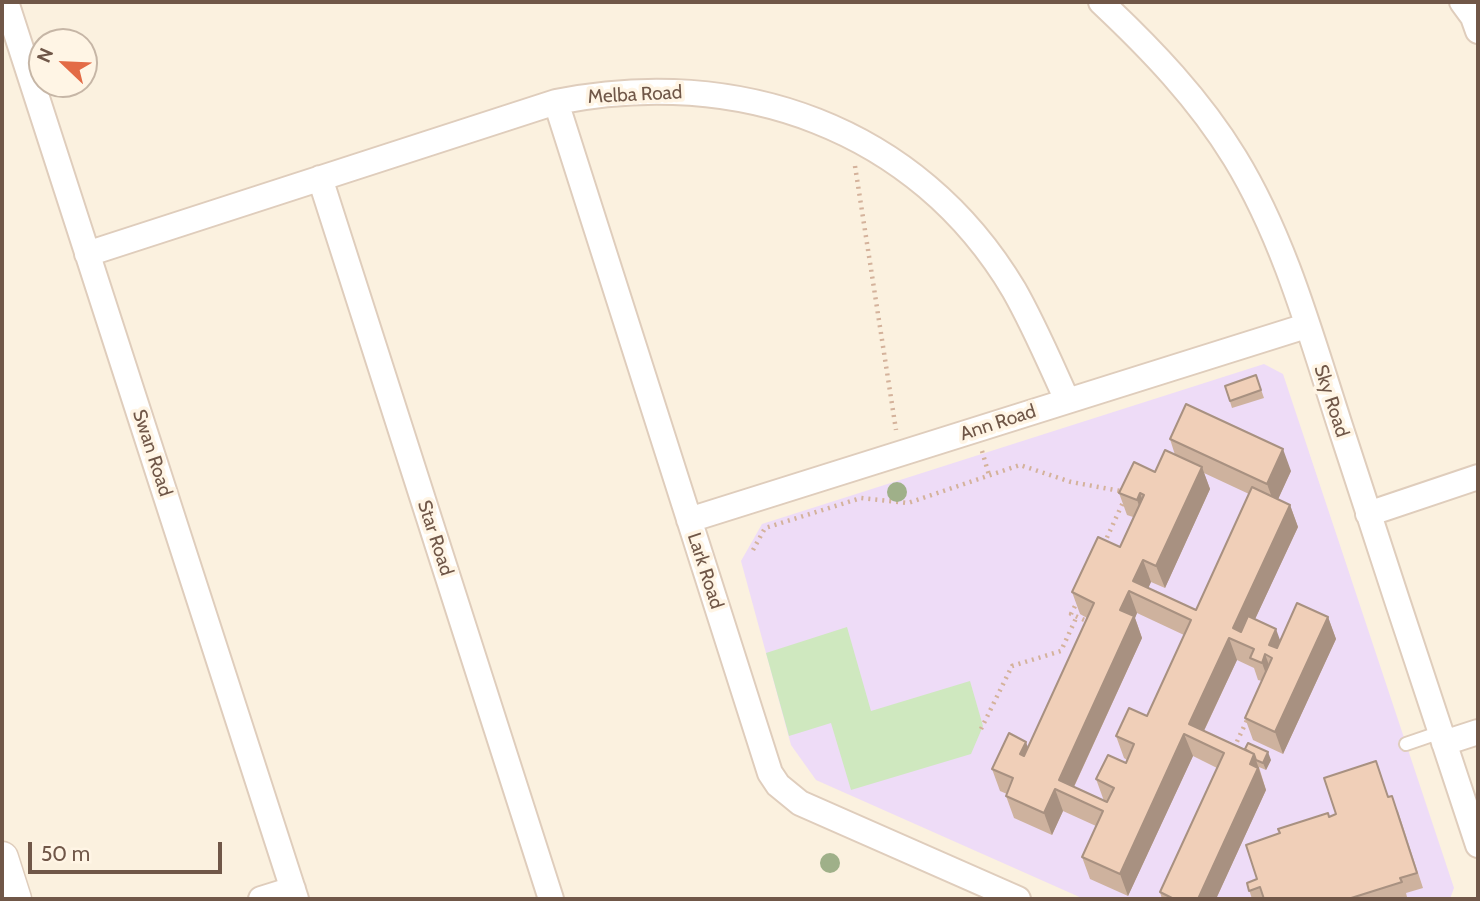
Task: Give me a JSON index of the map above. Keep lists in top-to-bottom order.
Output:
{
  "streets": {
    "street": [
      "Melba Road",
      "Sky Road",
      "Ann Road",
      "Swan Road",
      "Star Road",
      "Lark Road"
    ]
  },
  "crossings": [
    ["Melba Road", "Ann Road"],
    ["Melba Road", "Swan Road"],
    ["Melba Road", "Star Road"],
    ["Melba Road", "Lark Road"],
    ["Sky Road", "Ann Road"],
    ["Ann Road", "Lark Road"]
  ],
  "scale_bar": "50 m",
  "north": "top left"
}
